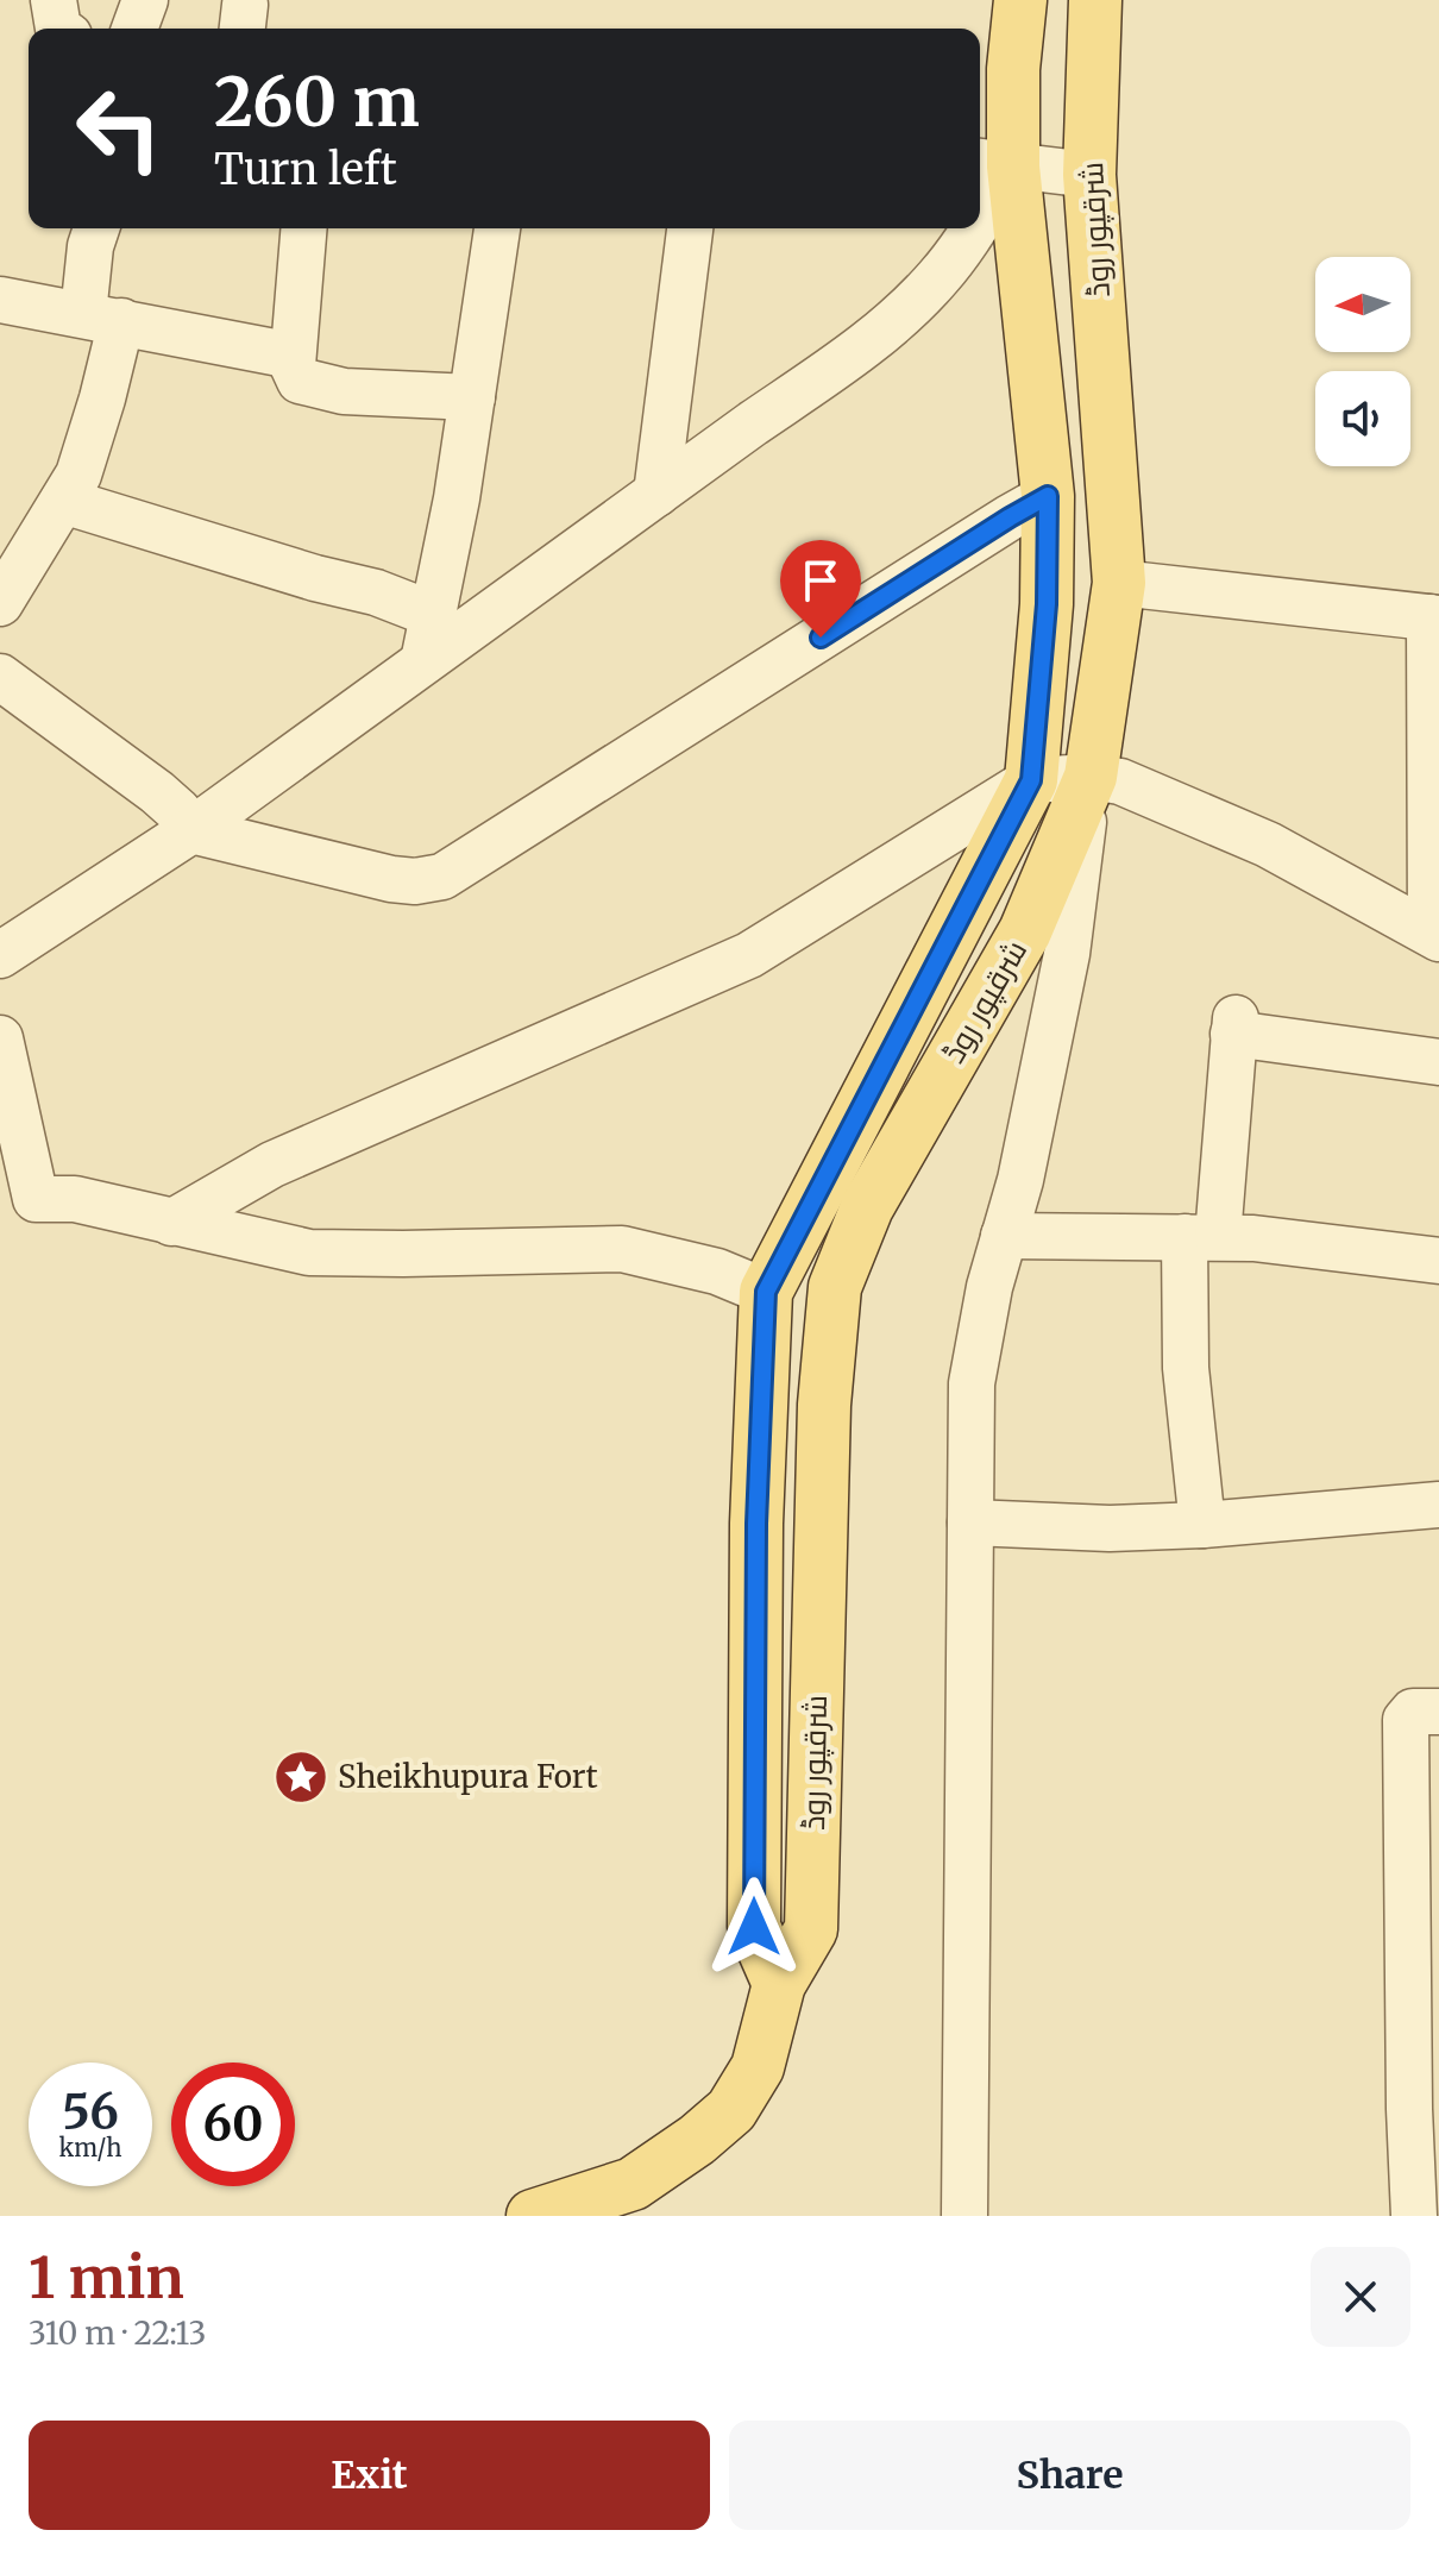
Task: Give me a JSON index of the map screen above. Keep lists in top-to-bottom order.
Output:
{
  "streets": {
    "main road": ["شرقپور روڈ"]
  },
  "places": {
    "place": ["Sheikhupura Fort"]
  },
  "north": "left",
  "page": {
    "turn": ["260 m", "Turn left"],
    "speed": "56 km/h",
    "limit": "60",
    "heading": ["1 min", "310 m · 22:13"],
    "buttons": ["Exit", "Share"]
  }
}
